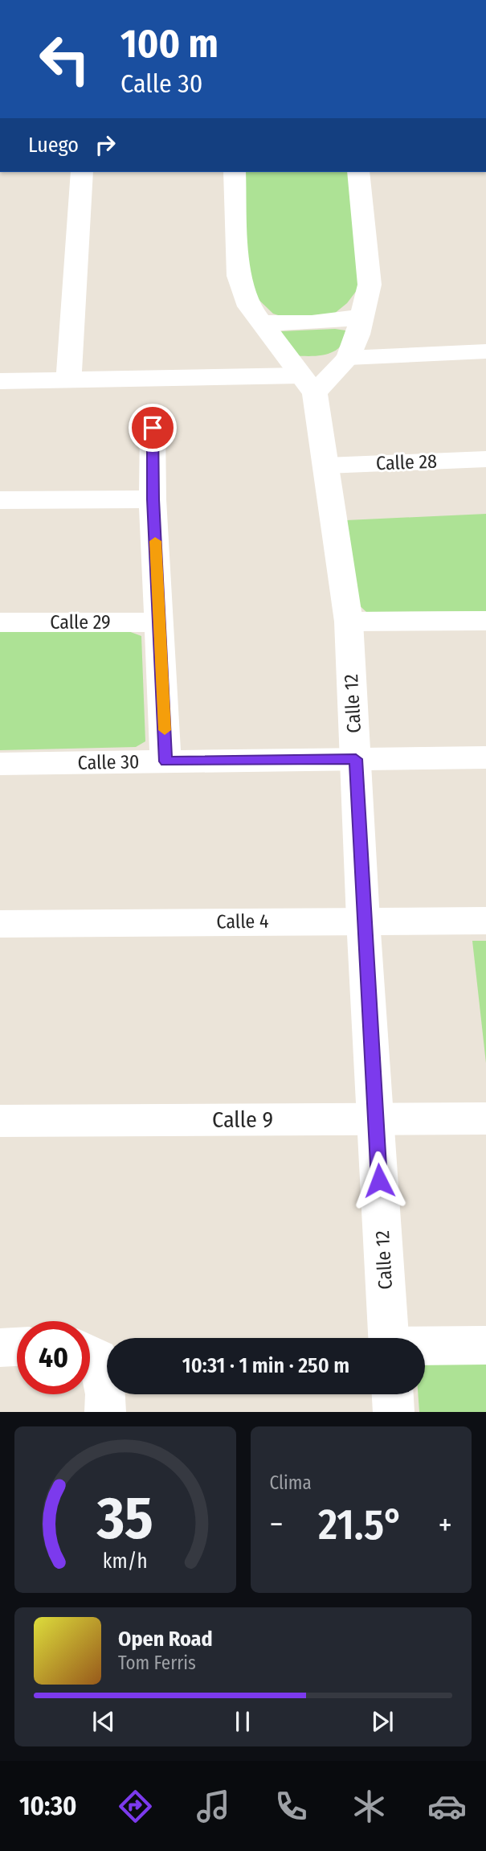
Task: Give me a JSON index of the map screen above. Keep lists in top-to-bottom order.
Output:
{
  "streets": {
    "street": [
      "Calle 28",
      "Calle 29",
      "Calle 12",
      "Calle 30",
      "Calle 4",
      "Calle 9"
    ]
  },
  "crossings": [
    ["Calle 28", "Calle 12"],
    ["Calle 12", "Calle 30"],
    ["Calle 12", "Calle 4"],
    ["Calle 12", "Calle 9"]
  ],
  "page": {
    "turn": ["100 m", "Calle 30"],
    "then": "Luego",
    "limit": "40",
    "trip": "10:31 · 1 min · 250 m",
    "tile": "Clima",
    "heat": ["−", "21.5°", "+"],
    "song": ["Open Road", "Tom Ferris"],
    "tabs": "10:30",
    "gauge": ["35", "km/h"]
  }
}
